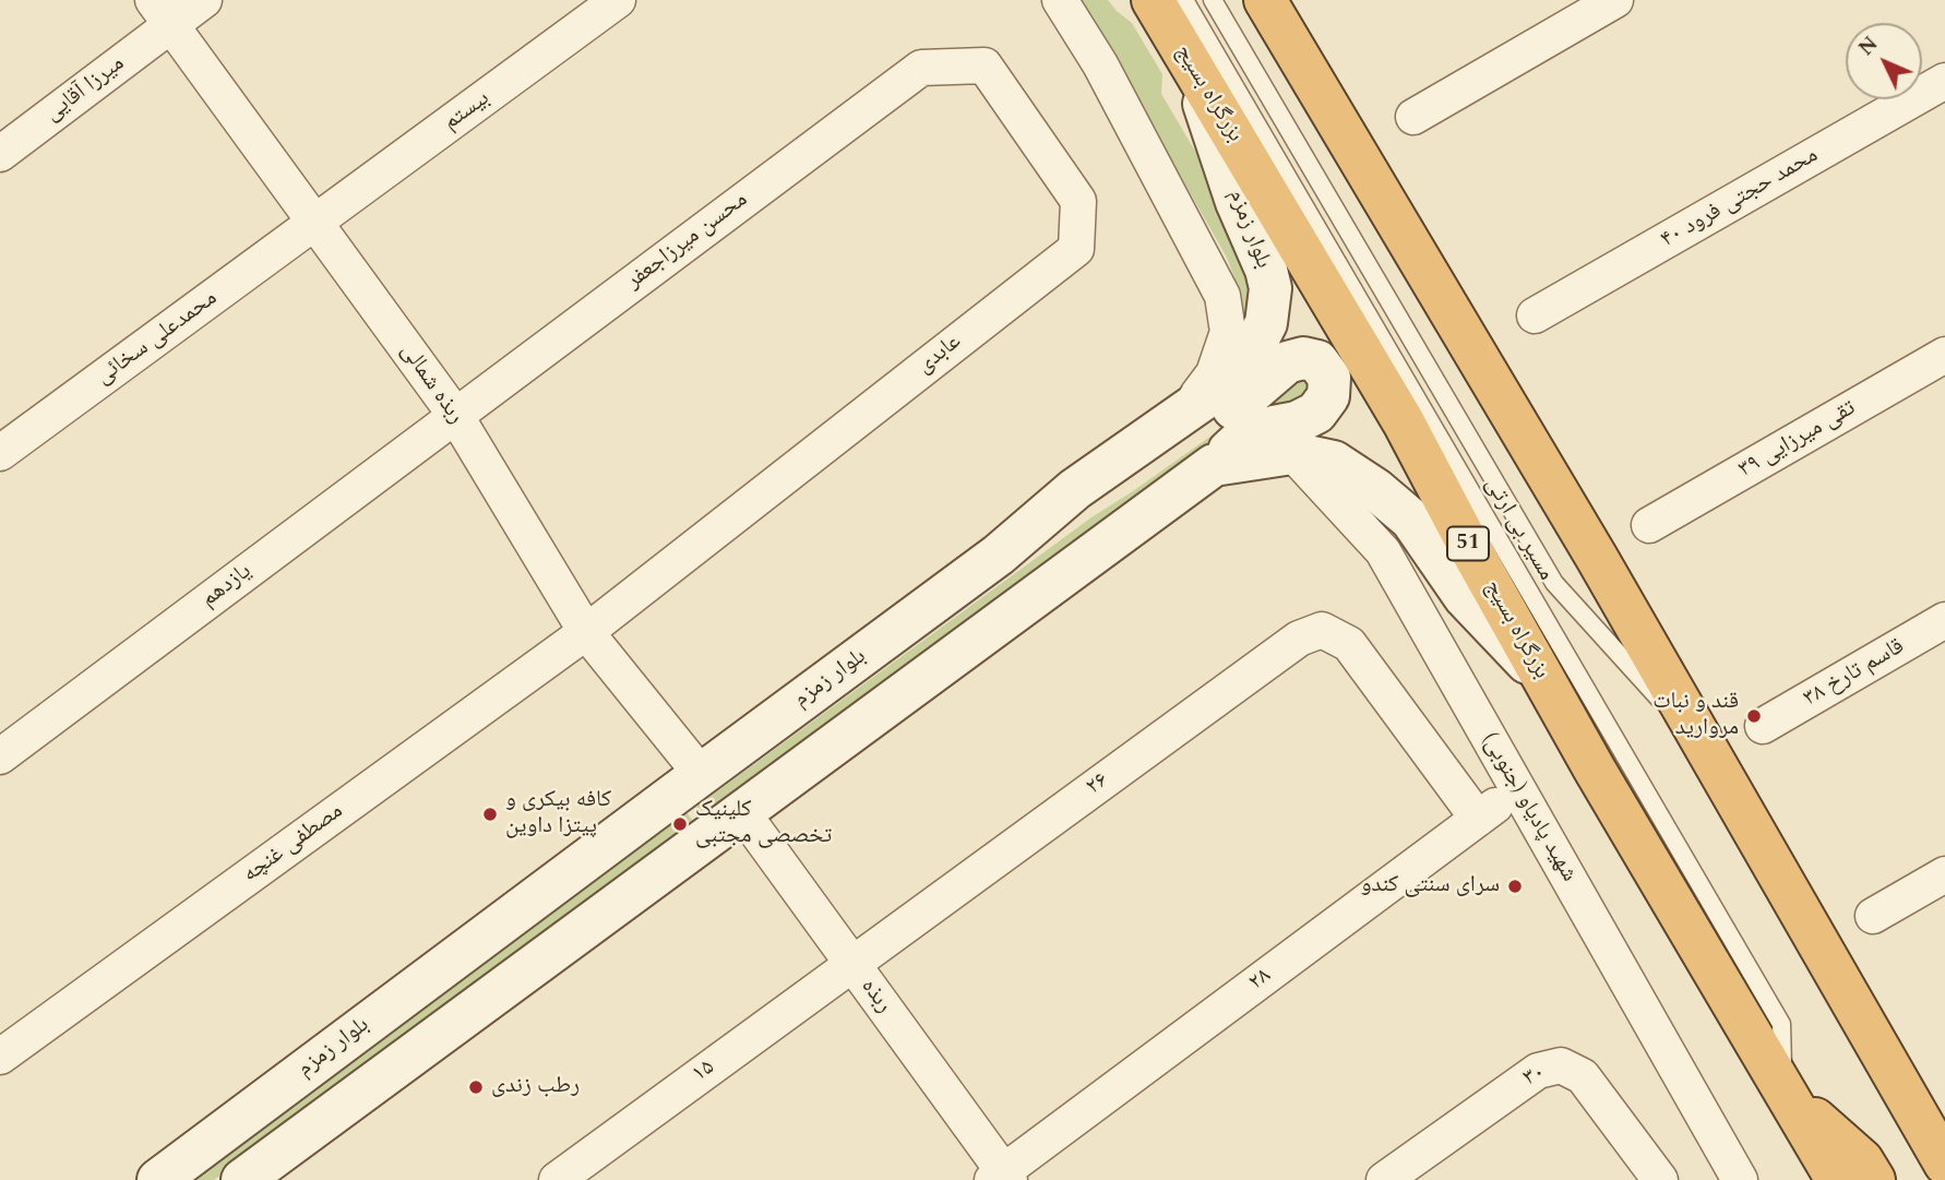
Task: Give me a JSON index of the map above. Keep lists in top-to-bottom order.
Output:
{
  "streets": {
    "highway": ["بزرگراه بسیج", "51"],
    "main road": ["بلوار زمزم"],
    "street": [
      "میرزا آقایی",
      "بیستم",
      "محمد حجتی فرود ۴۰",
      "محسن میرزاجعفر",
      "محمدعلی سخائی",
      "عابدی",
      "ربذه شمالی",
      "تقی میرزایی ۳۹",
      "یازدهم",
      "قاسم تارخ ۳۸",
      "۲۶",
      "شهید پادیاو (جنوبی)",
      "مصطفی غنچه",
      "۲۸",
      "ربذه",
      "۱۵",
      "۳۰"
    ],
    "lane": ["مسیر بی ارتی"]
  },
  "crossings": [
    ["میرزا آقایی", "ربذه شمالی"],
    ["بزرگراه بسیج", "بلوار زمزم"],
    ["بزرگراه بسیج", "مسیر بی ارتی"],
    ["بیستم", "محمدعلی سخائی"],
    ["بیستم", "ربذه شمالی"],
    ["بلوار زمزم", "ربذه شمالی"],
    ["محسن میرزاجعفر", "عابدی"],
    ["محسن میرزاجعفر", "ربذه شمالی"],
    ["محسن میرزاجعفر", "یازدهم"],
    ["محمدعلی سخائی", "ربذه شمالی"],
    ["عابدی", "ربذه شمالی"],
    ["عابدی", "مصطفی غنچه"],
    ["ربذه شمالی", "یازدهم"],
    ["ربذه شمالی", "مصطفی غنچه"],
    ["۲۶", "۲۸"],
    ["۲۶", "ربذه"],
    ["۲۶", "۱۵"],
    ["شهید پادیاو (جنوبی)", "۲۸"],
    ["۲۸", "ربذه"],
    ["ربذه", "۱۵"]
  ],
  "places": [
    "قند و نبات مروارید",
    "کافه بیکری و پیتزا داوین",
    "کلینیک تخصصی مجتبی",
    "سرای سنتی کندو",
    "رطب زندی"
  ],
  "north": "top left"
}
